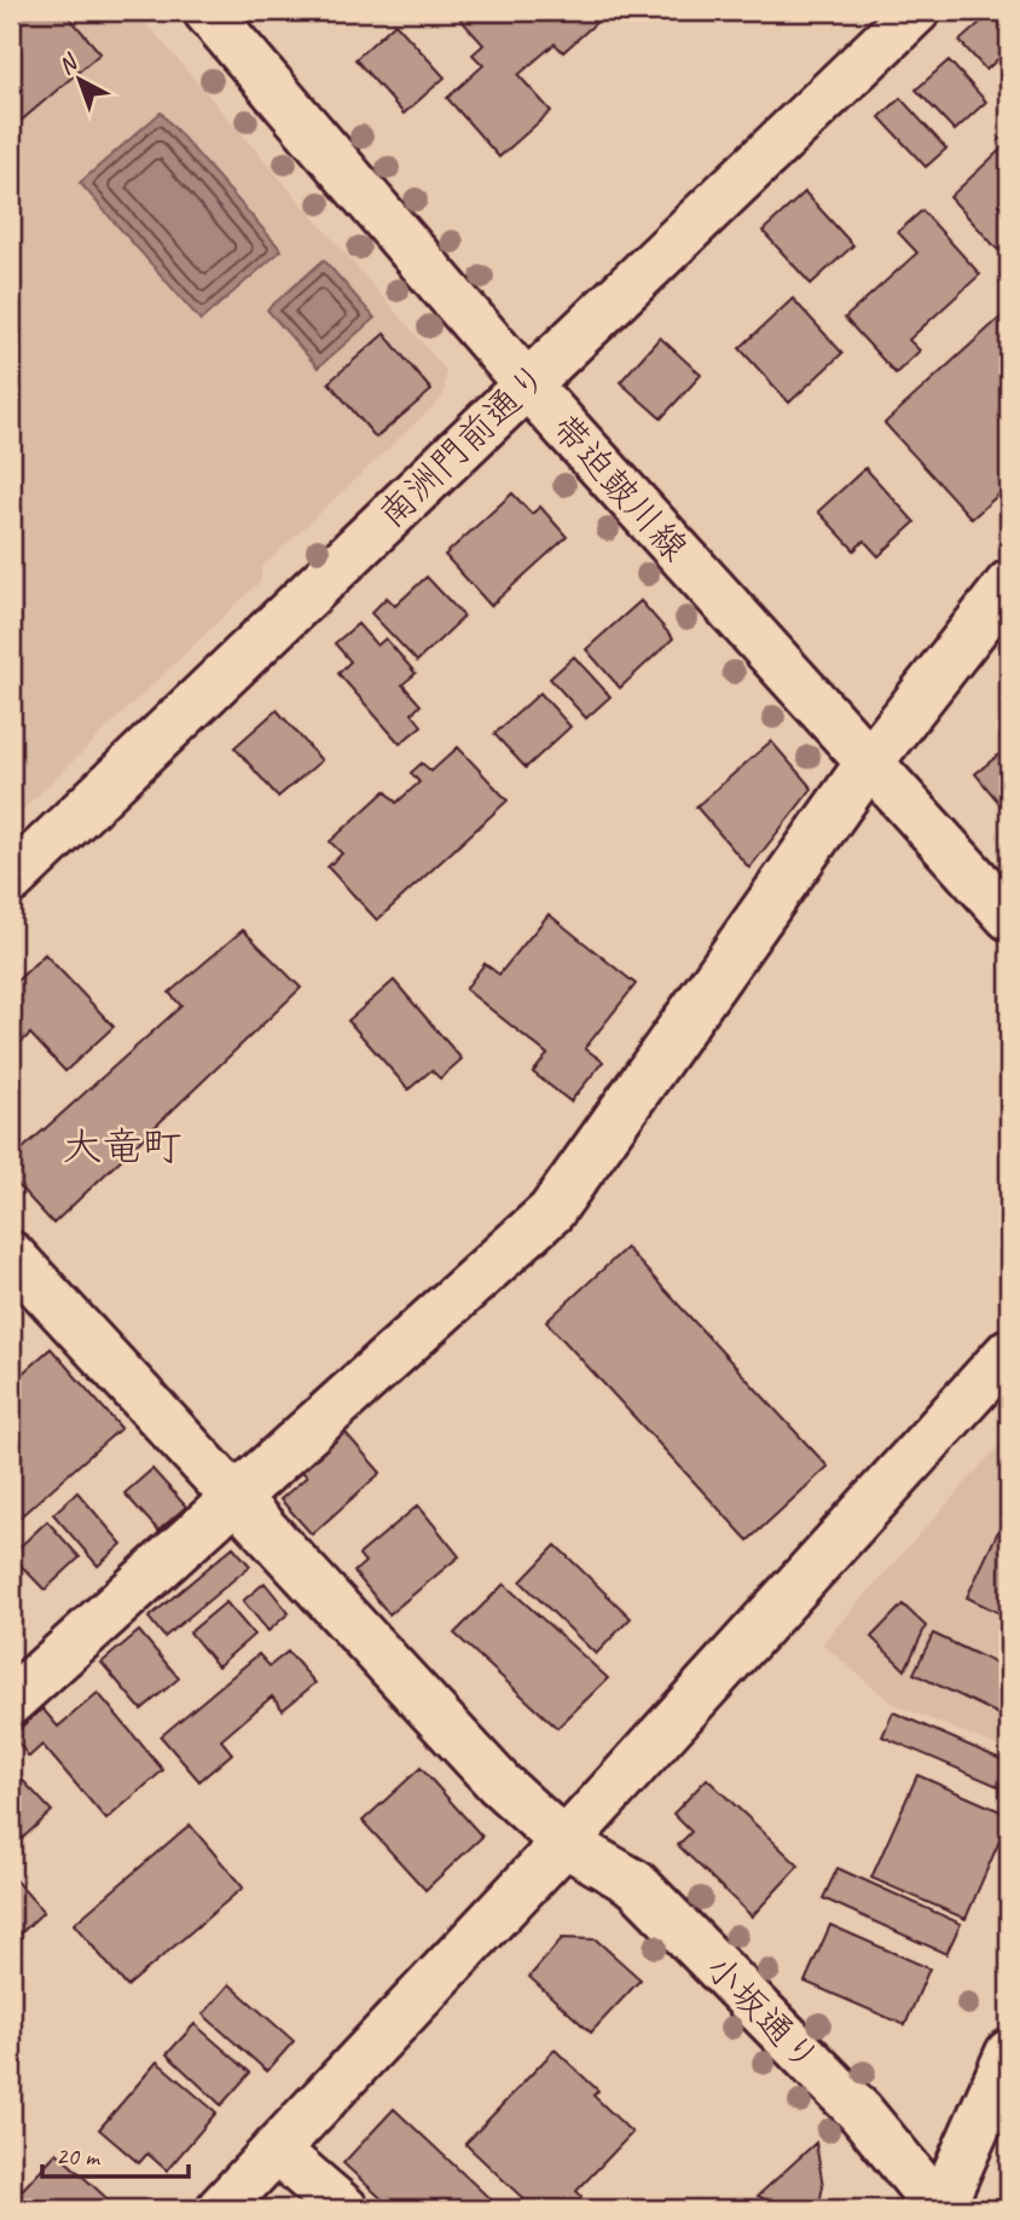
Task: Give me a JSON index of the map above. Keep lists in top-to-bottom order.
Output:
{
  "streets": {
    "main road": ["南洲門前通り", "帯迫皷川線", "小坂通り"]
  },
  "crossings": [
    ["南洲門前通り", "帯迫皷川線"]
  ],
  "districts": ["大竜町"],
  "scale_bar": "20 m",
  "north": "top left"
}
